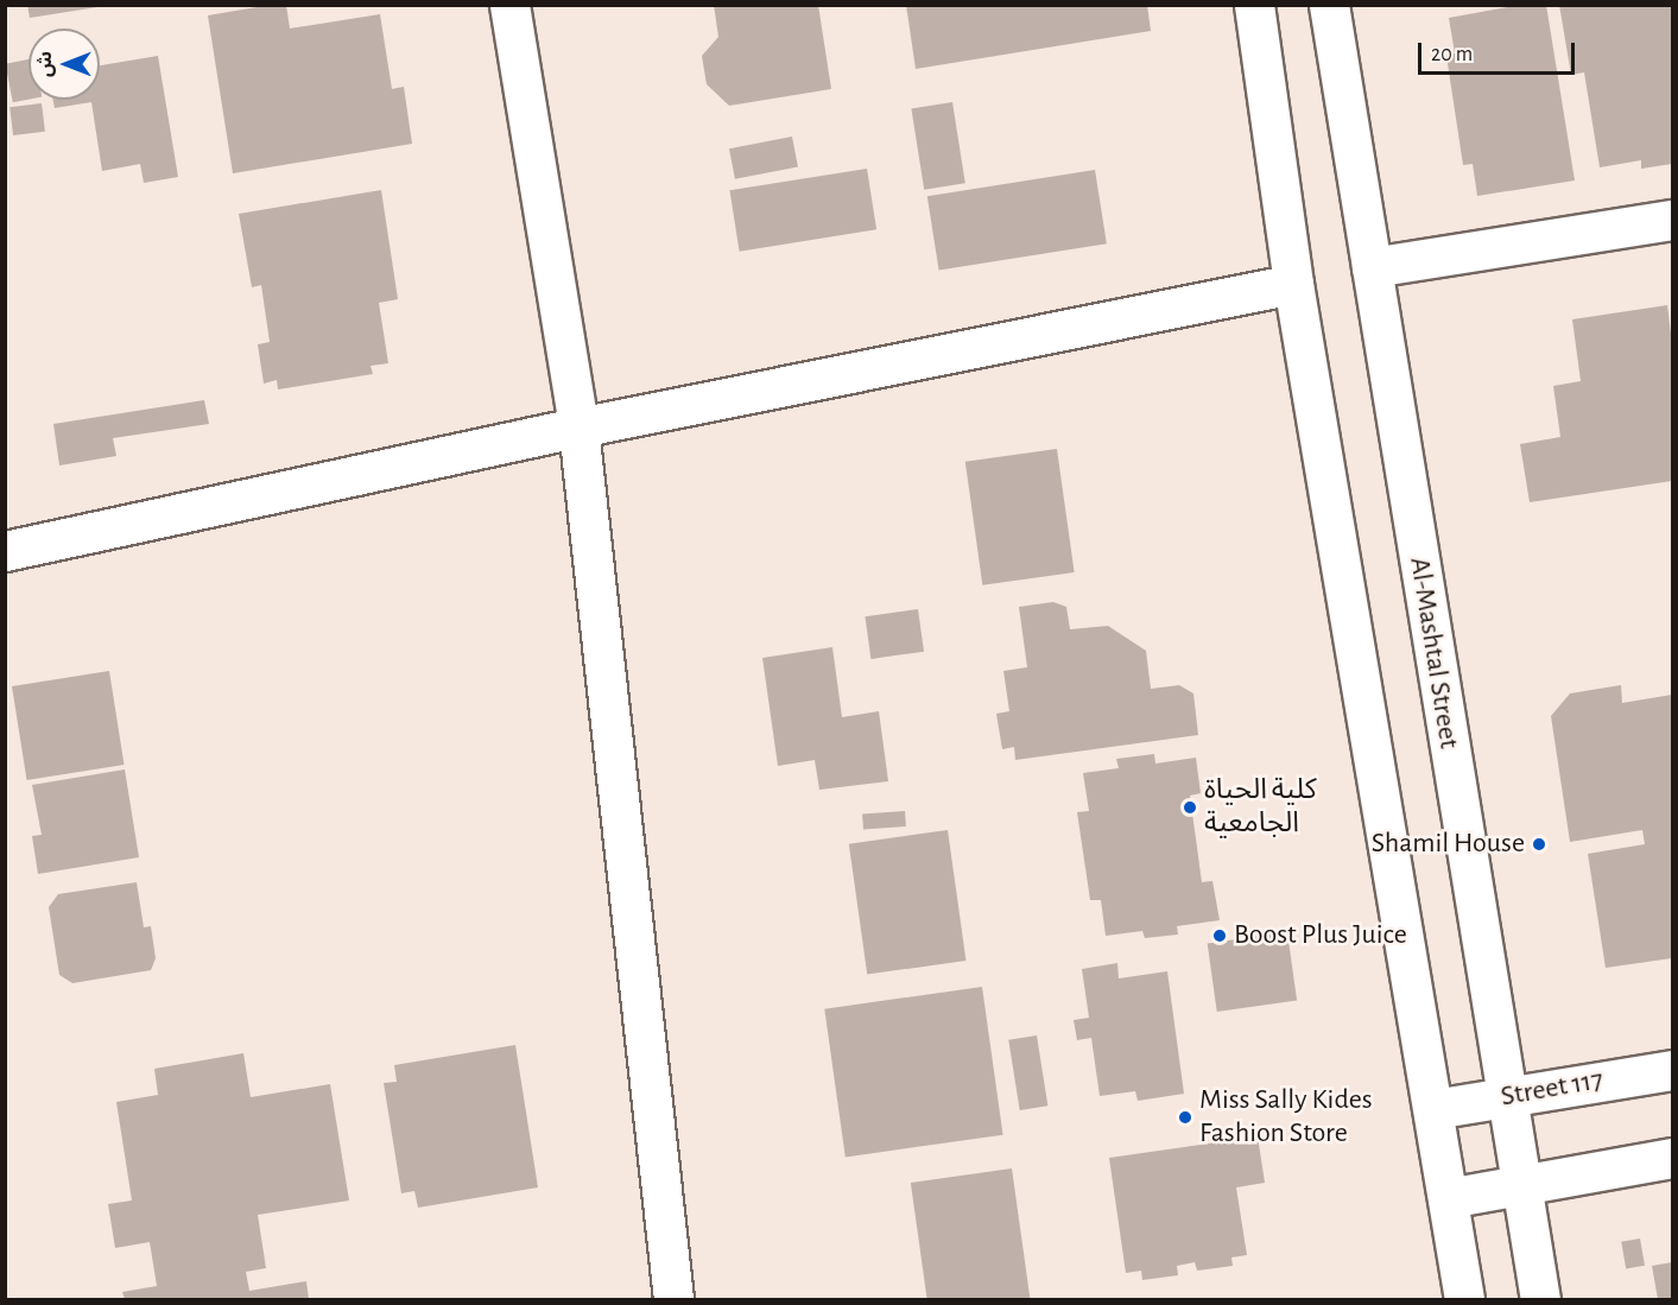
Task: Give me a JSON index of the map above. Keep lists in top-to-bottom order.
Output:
{
  "streets": {
    "street": ["Al-Mashtal Street", "Street 117"]
  },
  "crossings": [
    ["Al-Mashtal Street", "Street 117"]
  ],
  "places": [
    "كلية الحياة الجامعية",
    "Shamil House",
    "Boost Plus Juice",
    "Miss Sally Kides Fashion Store"
  ],
  "scale_bar": "20 m",
  "north": "left"
}
